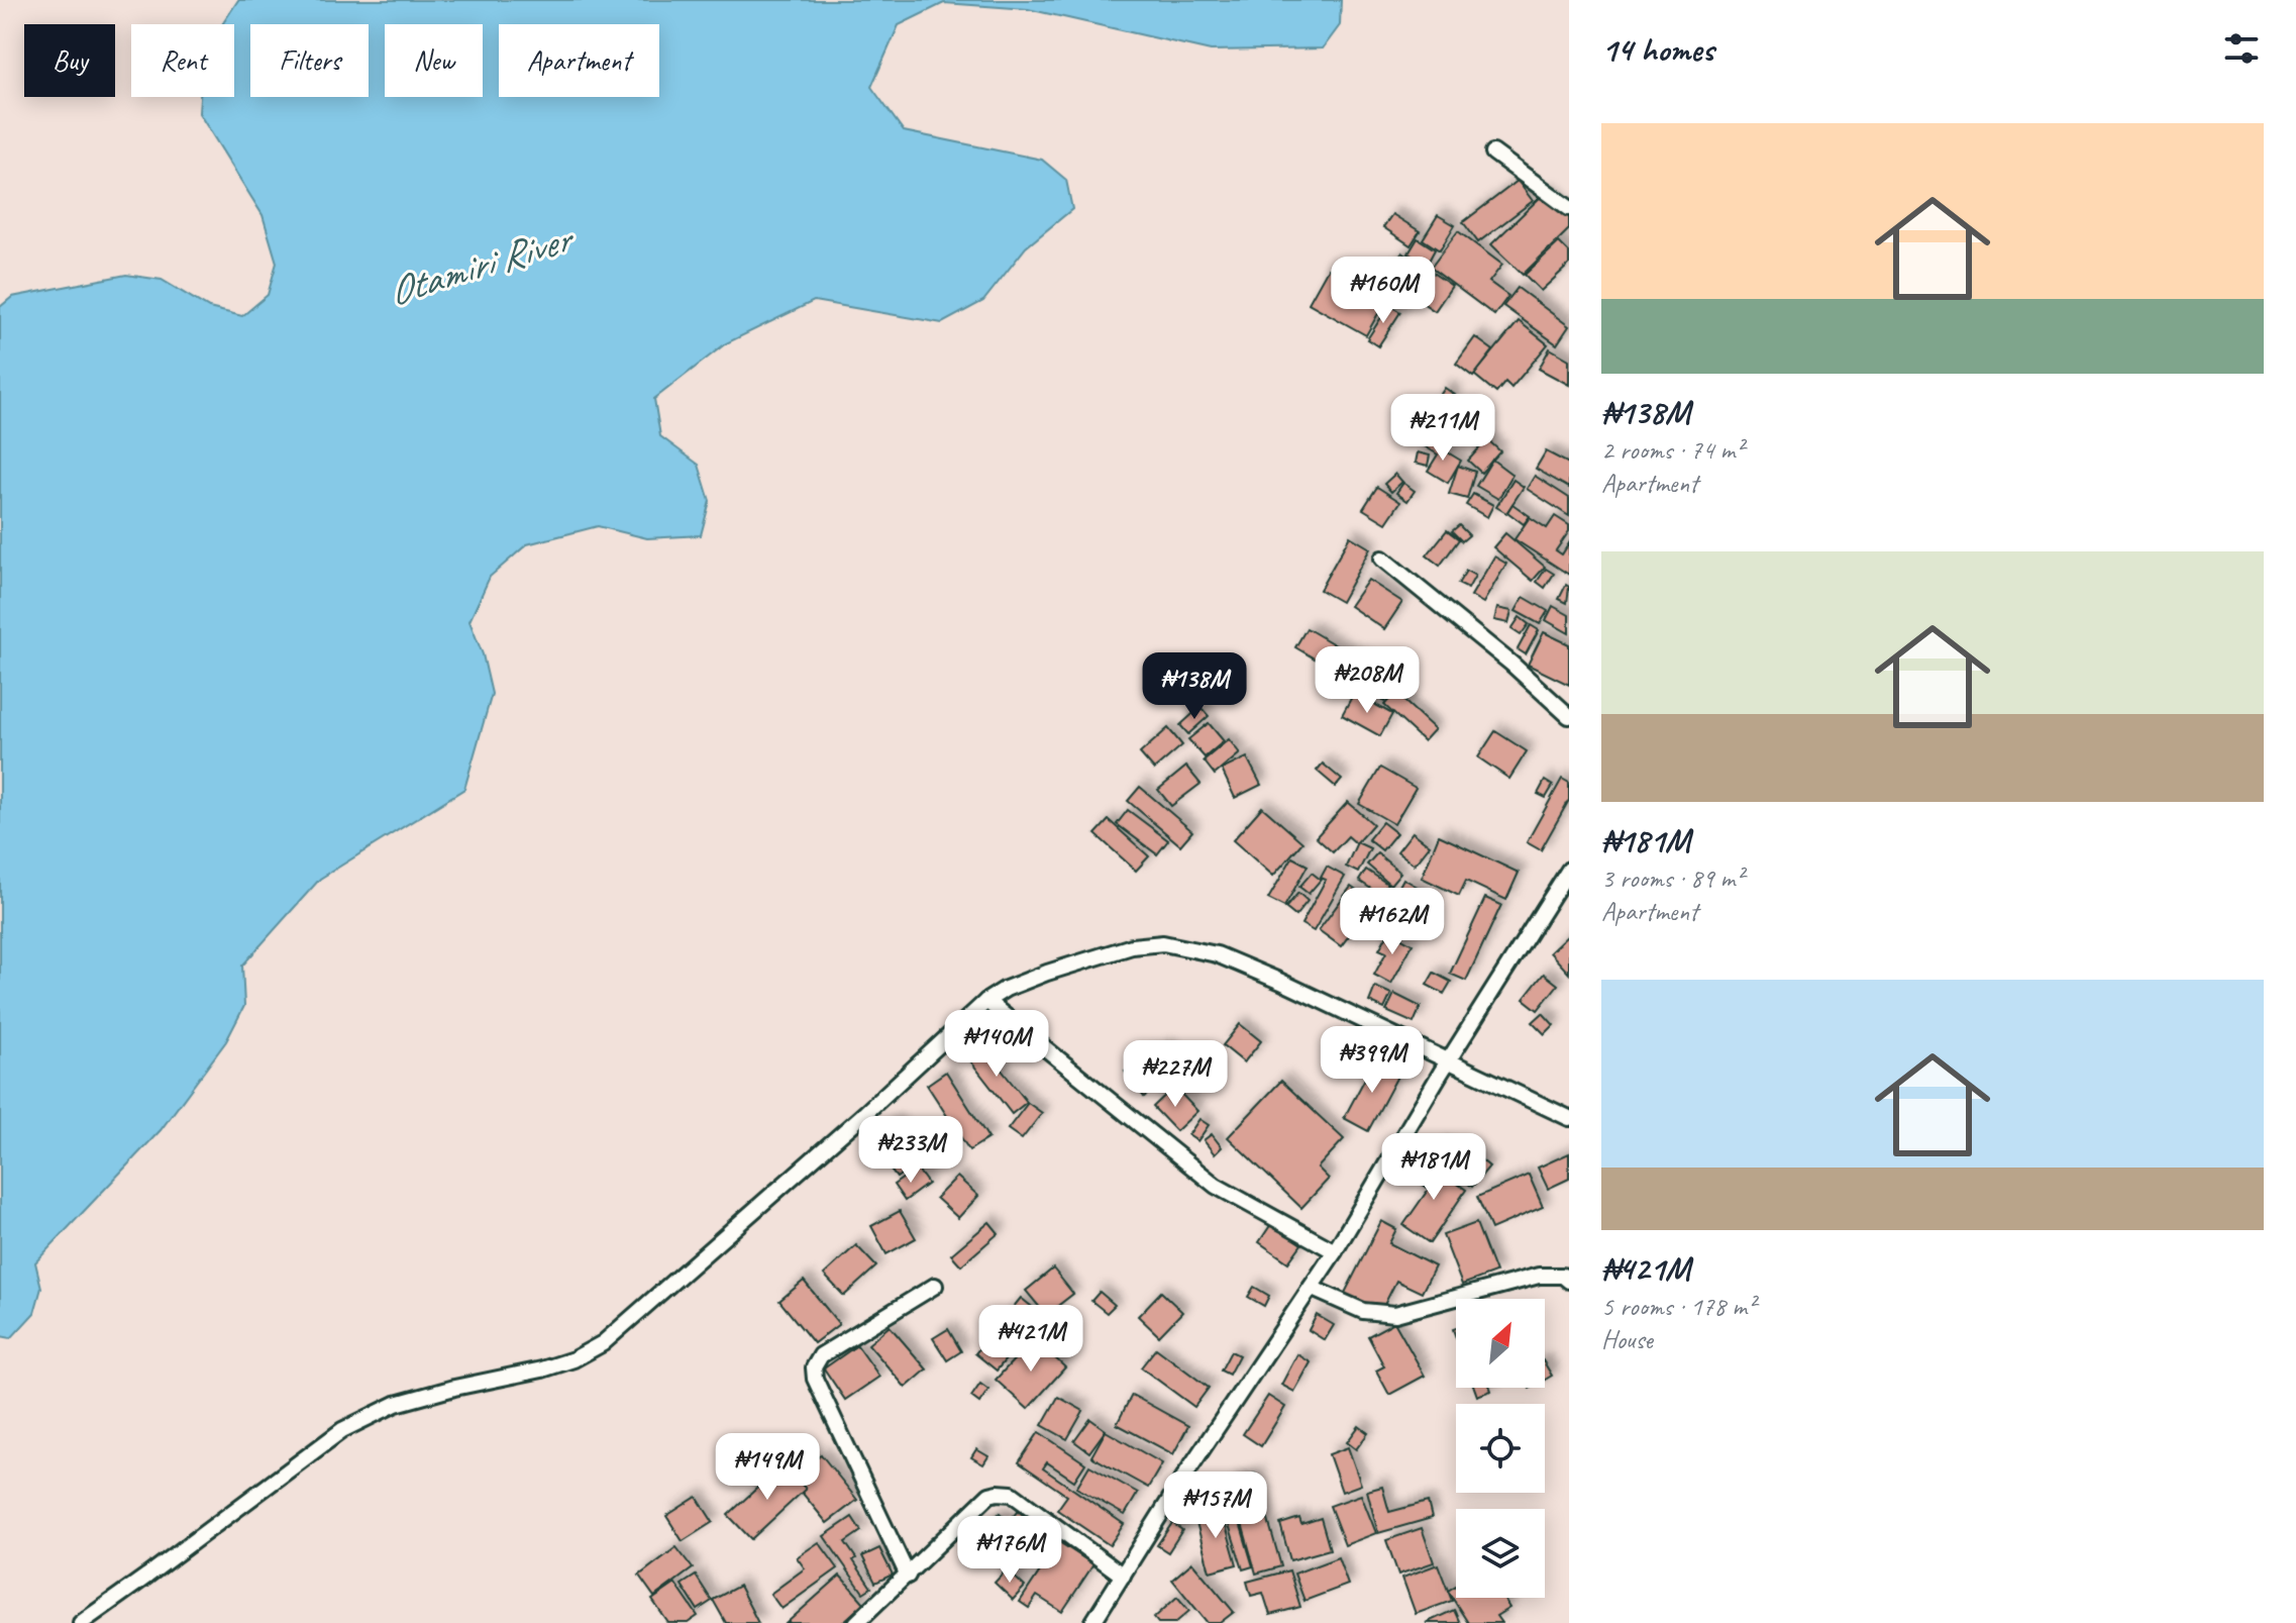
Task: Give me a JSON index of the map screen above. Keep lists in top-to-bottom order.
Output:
{
  "water": ["Otamiri River"],
  "north": "top right",
  "page": {
    "heading": "14 homes",
    "chip": [
      "Buy",
      "Rent",
      "Filters",
      "New",
      "Apartment"
    ],
    "list": [
      {
        "name": "₦138M",
        "note": "2 rooms · 74 m² · Apartment"
      },
      {
        "name": "₦181M",
        "note": "3 rooms · 89 m² · Apartment"
      },
      {
        "name": "₦421M",
        "note": "5 rooms · 178 m² · House"
      }
    ],
    "price": [
      "₦160M",
      "₦211M",
      "₦208M",
      "₦138M",
      "₦162M",
      "₦140M",
      "₦399M",
      "₦227M",
      "₦233M",
      "₦181M",
      "₦421M",
      "₦149M",
      "₦157M",
      "₦176M"
    ]
  }
}
